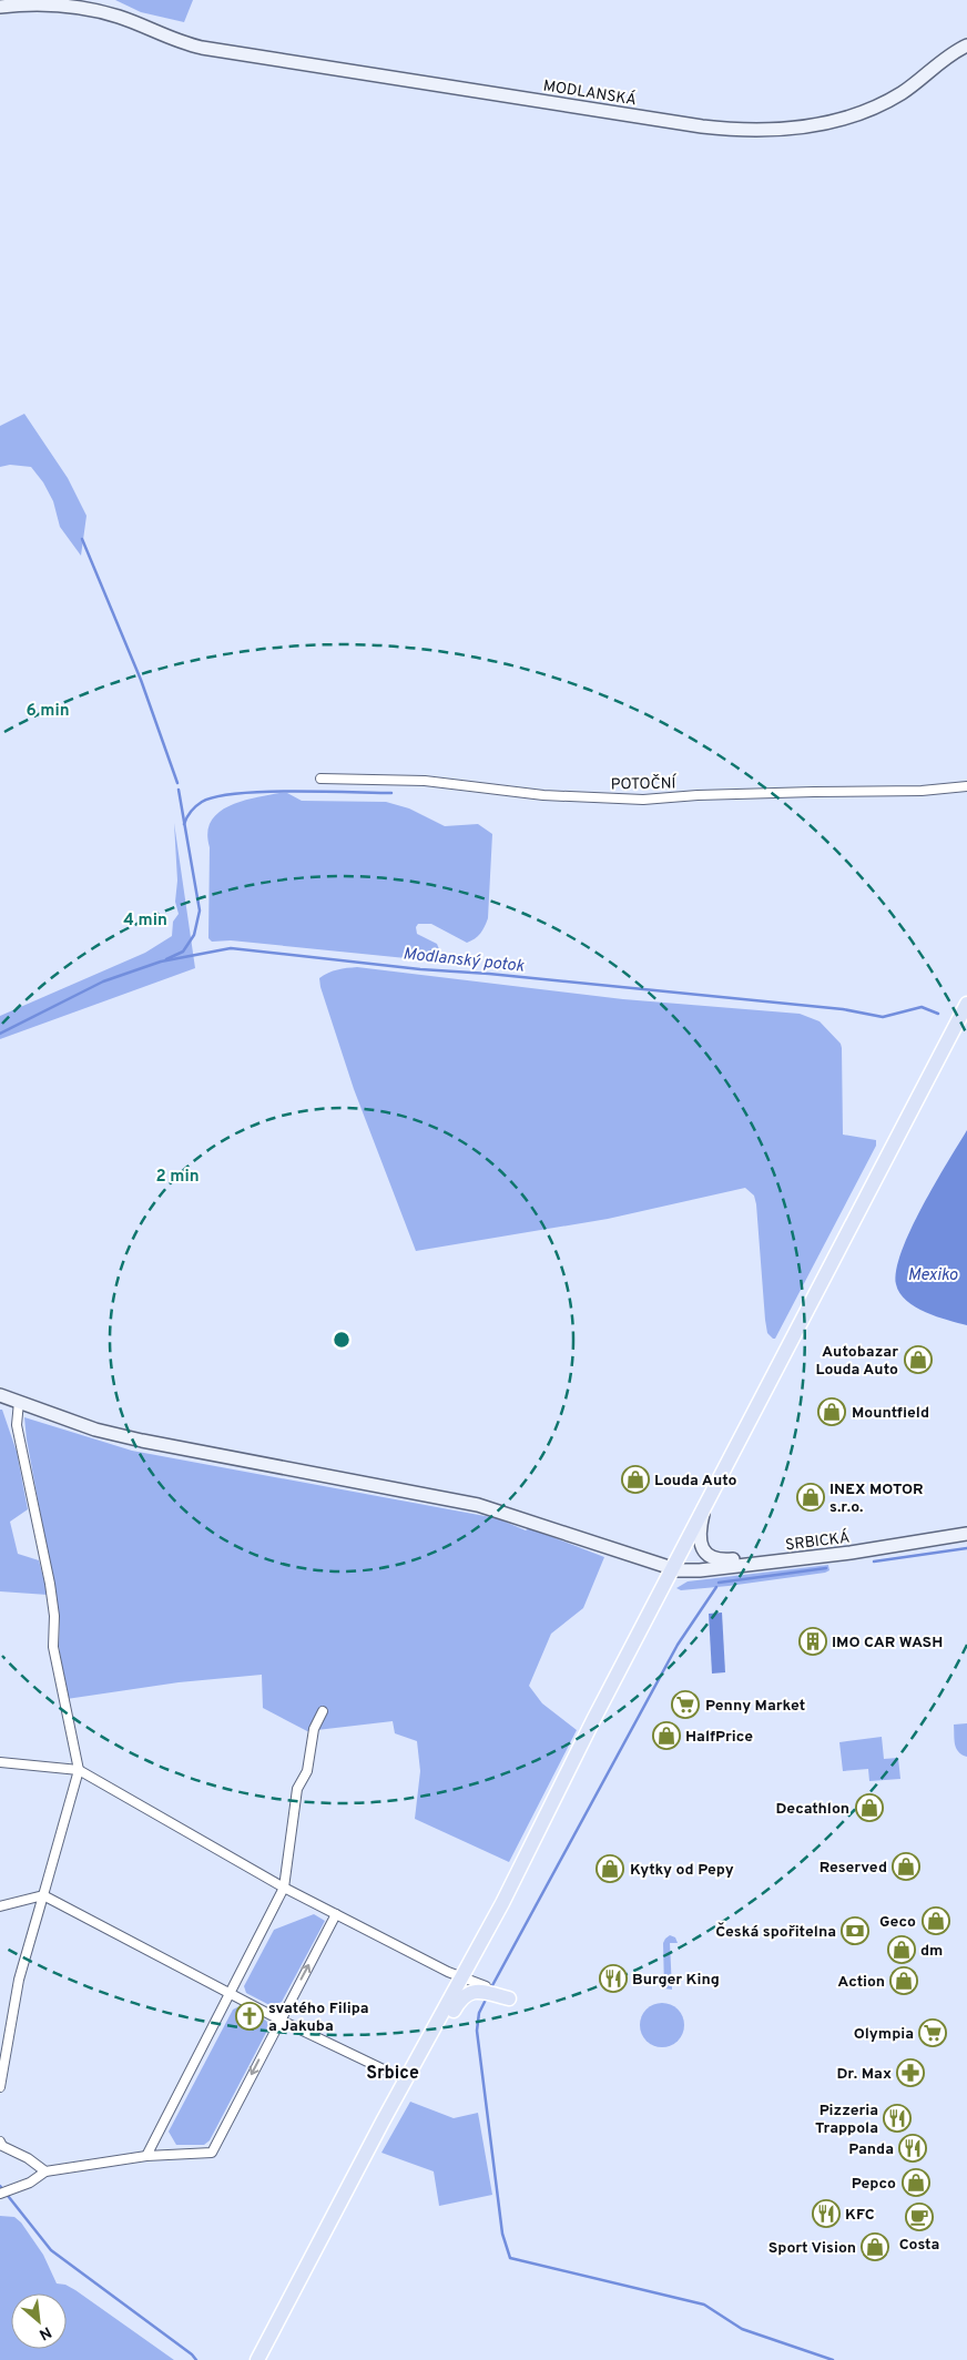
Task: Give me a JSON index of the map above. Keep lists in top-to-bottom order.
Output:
{
  "streets": {
    "street": ["MODLANSKÁ", "POTOČNÍ", "SRBICKÁ"]
  },
  "districts": ["Srbice"],
  "water": ["Modlanský potok", "Mexiko"],
  "places": {
    "shop": [
      "Autobazar Louda Auto",
      "Mountfield",
      "Louda Auto",
      "INEX MOTOR s.r.o.",
      "HalfPrice",
      "Decathlon",
      "Reserved",
      "Kytky od Pepy",
      "Geco",
      "dm",
      "Action",
      "Pepco",
      "Sport Vision"
    ],
    "building": ["IMO CAR WASH"],
    "supermarket": ["Penny Market", "Olympia"],
    "bank": ["Česká spořitelna"],
    "restaurant": [
      "Burger King",
      "Pizzeria Trappola",
      "Panda",
      "KFC"
    ],
    "church": ["svatého Filipa a Jakuba"],
    "pharmacy": ["Dr. Max"],
    "cafe": ["Costa"]
  },
  "north": "bottom right",
  "rings": ["6 min", "4 min", "2 min"]
}
